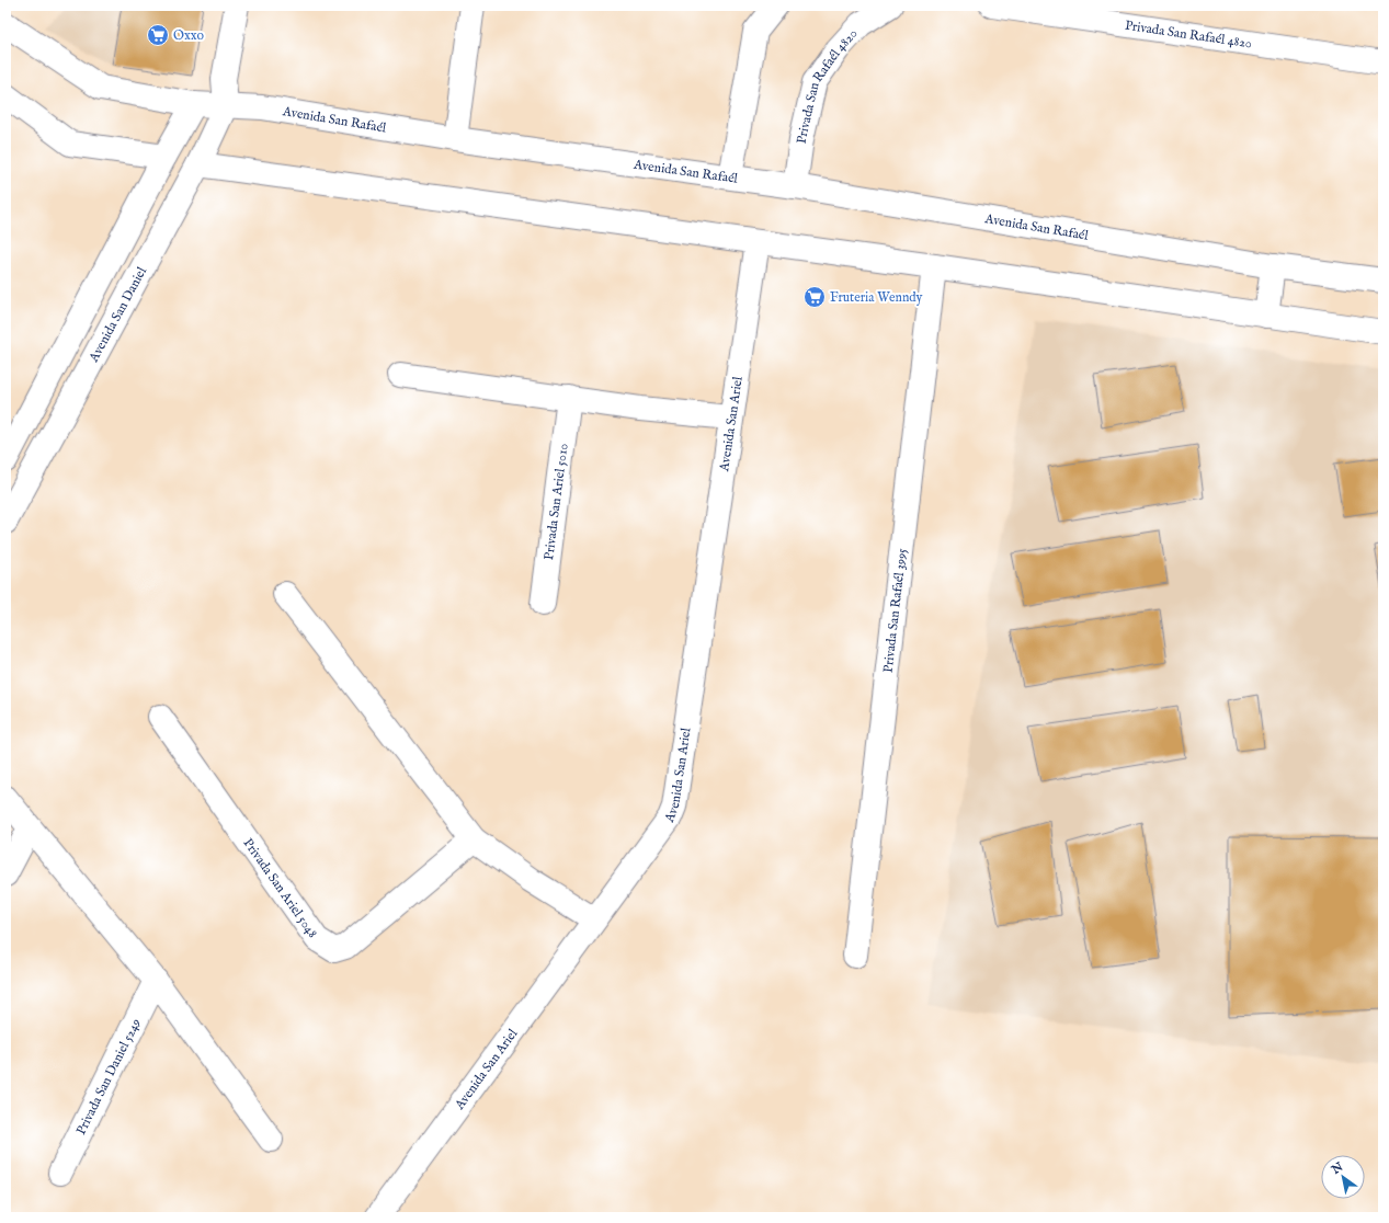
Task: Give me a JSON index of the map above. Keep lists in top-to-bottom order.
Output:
{
  "streets": {
    "street": [
      "Privada San Rafaél 4820",
      "Avenida San Rafaél",
      "Avenida San Daniel",
      "Avenida San Ariel",
      "Privada San Ariel 5010",
      "Privada San Rafaél 3995",
      "Privada San Ariel 5048",
      "Privada San Daniel 5249"
    ]
  },
  "crossings": [
    ["Privada San Rafaél 4820", "Avenida San Rafaél"],
    ["Avenida San Rafaél", "Avenida San Daniel"]
  ],
  "places": {
    "supermarket": ["Oxxo", "Fruteria Wenndy"]
  },
  "north": "top left"
}
